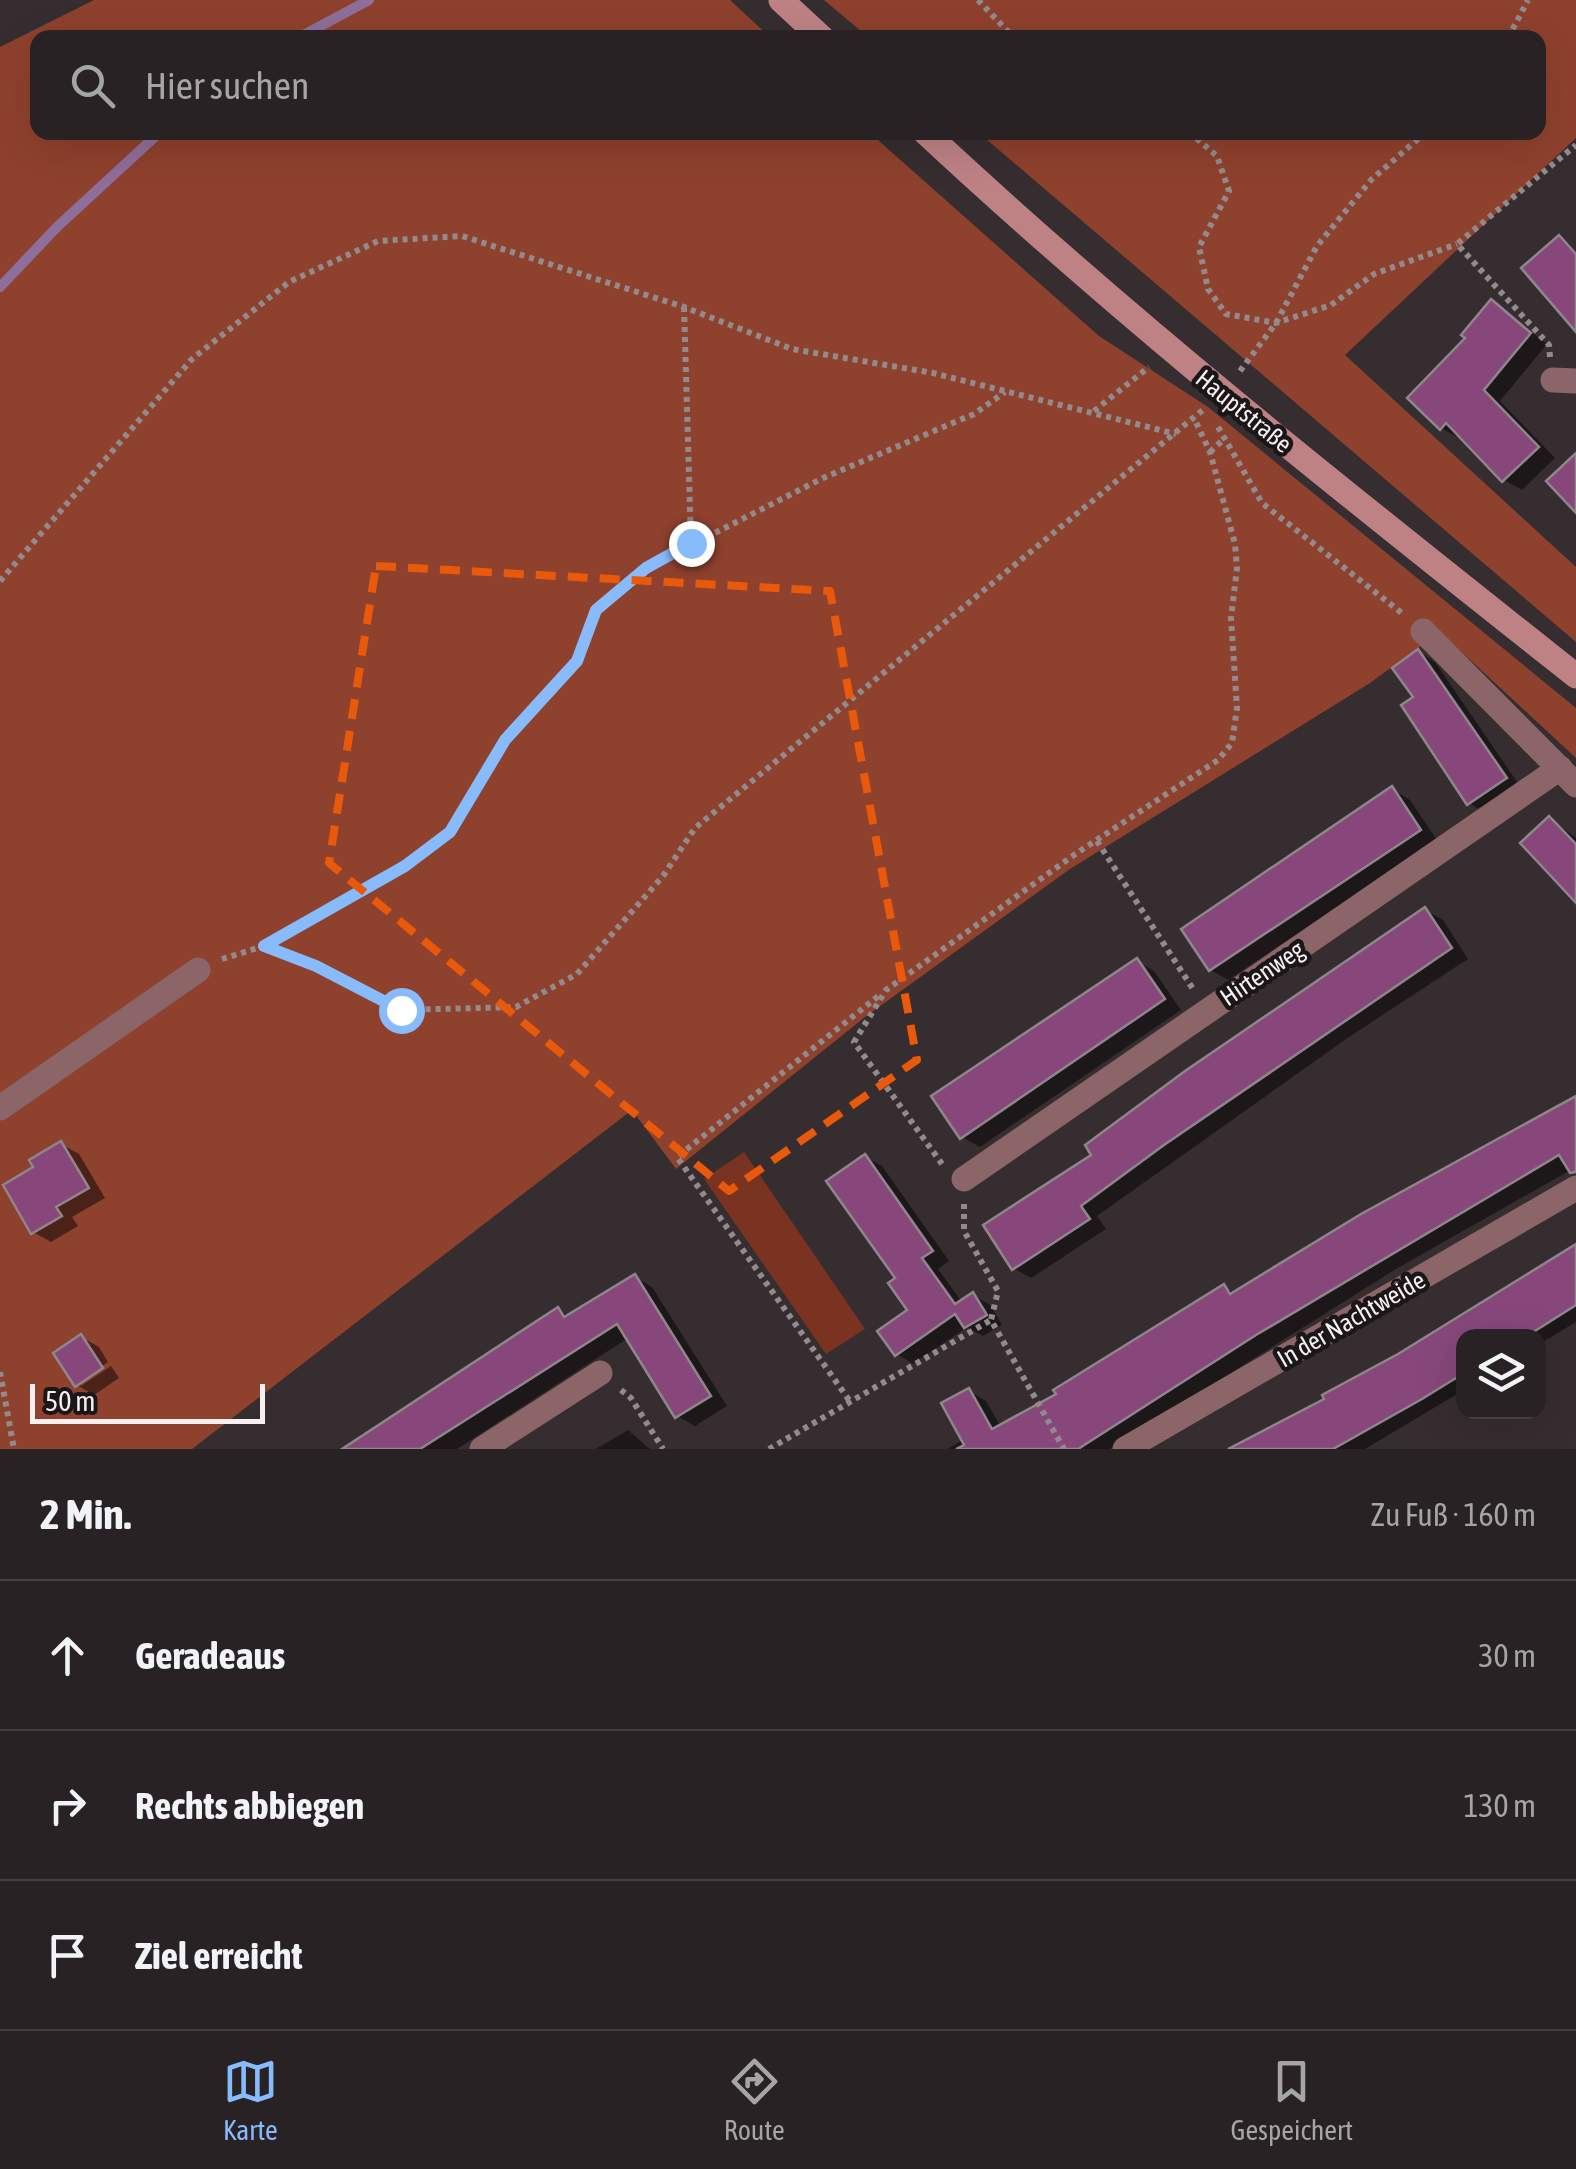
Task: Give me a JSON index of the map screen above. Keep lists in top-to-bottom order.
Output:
{
  "streets": {
    "main road": ["Hauptstraße"],
    "street": ["Hirtenweg", "In der Nachtweide"]
  },
  "scale_bar": "50 m",
  "page": {
    "search": "Hier suchen",
    "scale": "50 m",
    "heading": ["2 Min.", "Zu Fuß · 160 m"],
    "list": [
      ["Geradeaus", "30 m"],
      ["Rechts abbiegen", "130 m"],
      "Ziel erreicht"
    ],
    "nav": ["Karte", "Route", "Gespeichert"]
  }
}
